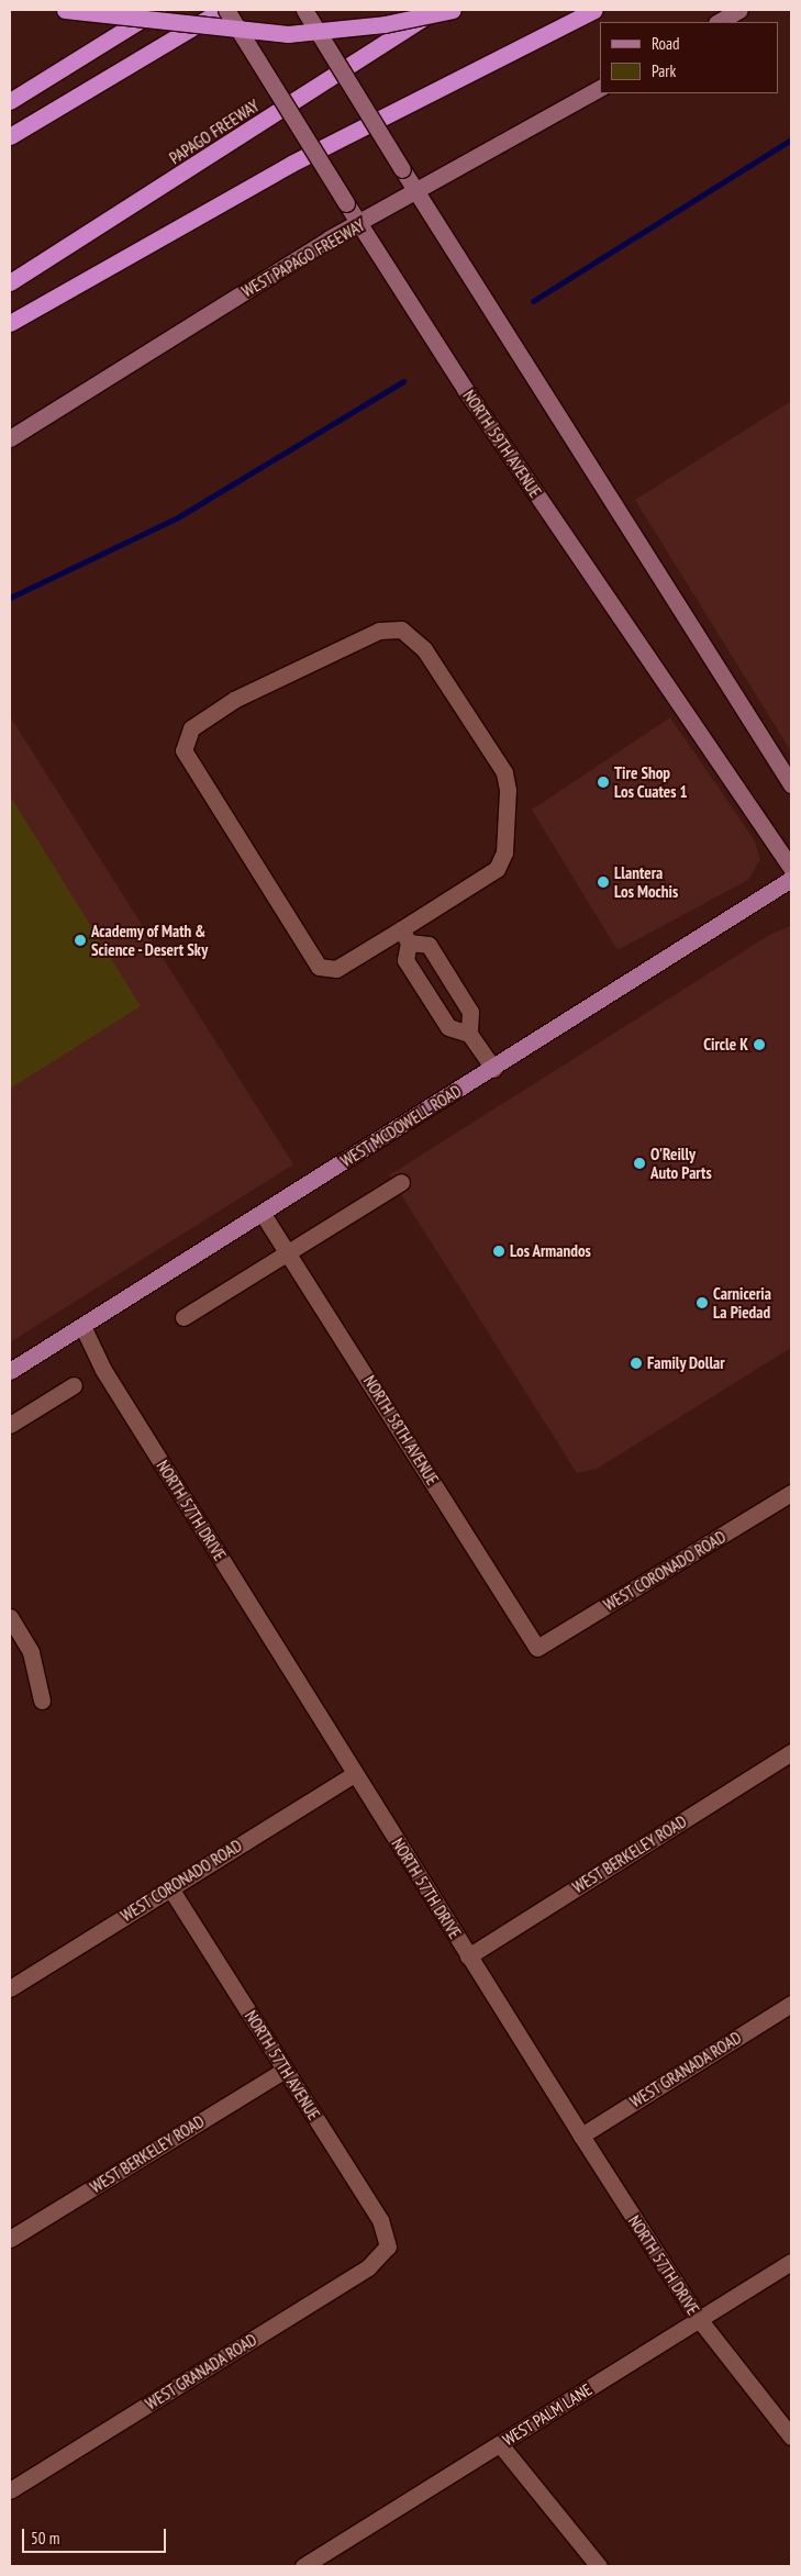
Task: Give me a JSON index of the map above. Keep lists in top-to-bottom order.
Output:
{
  "streets": {
    "highway": ["PAPAGO FREEWAY"],
    "main road": ["WEST PAPAGO FREEWAY", "NORTH 59TH AVENUE", "WEST MCDOWELL ROAD"],
    "street": [
      "NORTH 58TH AVENUE",
      "NORTH 57TH DRIVE",
      "WEST CORONADO ROAD",
      "WEST BERKELEY ROAD",
      "NORTH 57TH AVENUE",
      "WEST GRANADA ROAD",
      "WEST PALM LANE"
    ]
  },
  "crossings": [
    ["WEST PAPAGO FREEWAY", "NORTH 59TH AVENUE"],
    ["WEST MCDOWELL ROAD", "NORTH 58TH AVENUE"],
    ["WEST MCDOWELL ROAD", "NORTH 57TH DRIVE"],
    ["NORTH 58TH AVENUE", "WEST CORONADO ROAD"],
    ["NORTH 57TH DRIVE", "WEST CORONADO ROAD"],
    ["NORTH 57TH DRIVE", "WEST BERKELEY ROAD"],
    ["NORTH 57TH DRIVE", "WEST GRANADA ROAD"],
    ["NORTH 57TH DRIVE", "WEST PALM LANE"],
    ["WEST CORONADO ROAD", "NORTH 57TH AVENUE"],
    ["WEST BERKELEY ROAD", "NORTH 57TH AVENUE"],
    ["NORTH 57TH AVENUE", "WEST GRANADA ROAD"]
  ],
  "places": [
    "Tire Shop Los Cuates 1",
    "Llantera Los Mochis",
    "Academy of Math & Science - Desert Sky",
    "Circle K",
    "O'Reilly Auto Parts",
    "Los Armandos",
    "Carniceria La Piedad",
    "Family Dollar"
  ],
  "legend": ["Road", "Park"],
  "scale_bar": "50 m"
}
